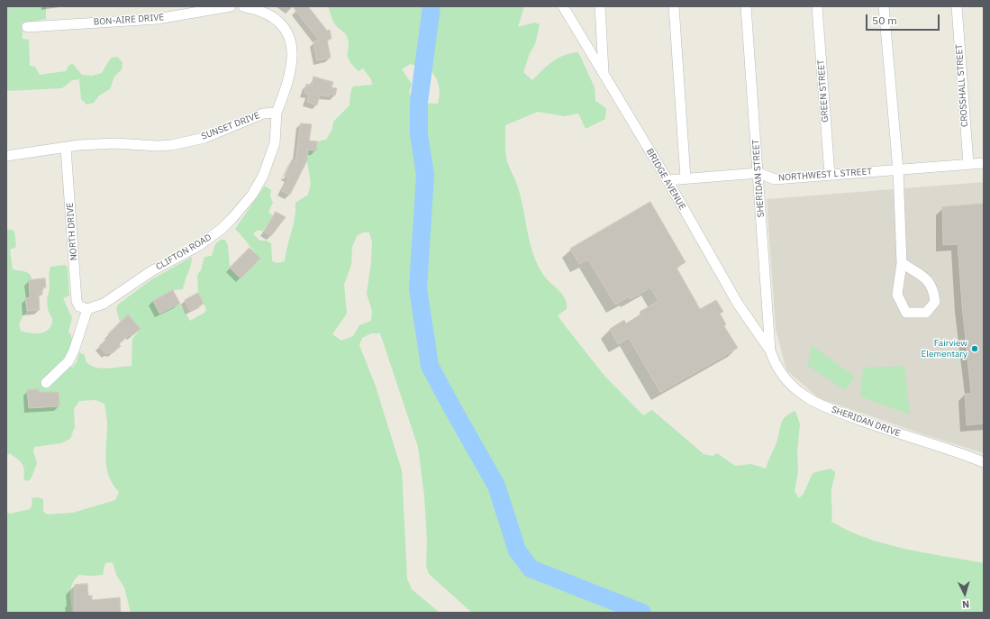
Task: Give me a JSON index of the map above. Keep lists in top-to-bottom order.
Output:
{
  "streets": {
    "street": [
      "BON-AIRE DRIVE",
      "CROSSHALL STREET",
      "GREEN STREET",
      "SUNSET DRIVE",
      "NORTHWEST L STREET",
      "SHERIDAN STREET",
      "BRIDGE AVENUE",
      "NORTH DRIVE",
      "CLIFTON ROAD",
      "SHERIDAN DRIVE"
    ]
  },
  "crossings": [
    ["CROSSHALL STREET", "NORTHWEST L STREET"],
    ["GREEN STREET", "NORTHWEST L STREET"],
    ["SUNSET DRIVE", "NORTH DRIVE"],
    ["SUNSET DRIVE", "CLIFTON ROAD"],
    ["NORTHWEST L STREET", "SHERIDAN STREET"],
    ["NORTHWEST L STREET", "BRIDGE AVENUE"],
    ["SHERIDAN STREET", "BRIDGE AVENUE"],
    ["SHERIDAN STREET", "SHERIDAN DRIVE"],
    ["BRIDGE AVENUE", "SHERIDAN DRIVE"],
    ["NORTH DRIVE", "CLIFTON ROAD"]
  ],
  "places": ["Fairview Elementary"],
  "scale_bar": "50 m",
  "north": "bottom"
}
